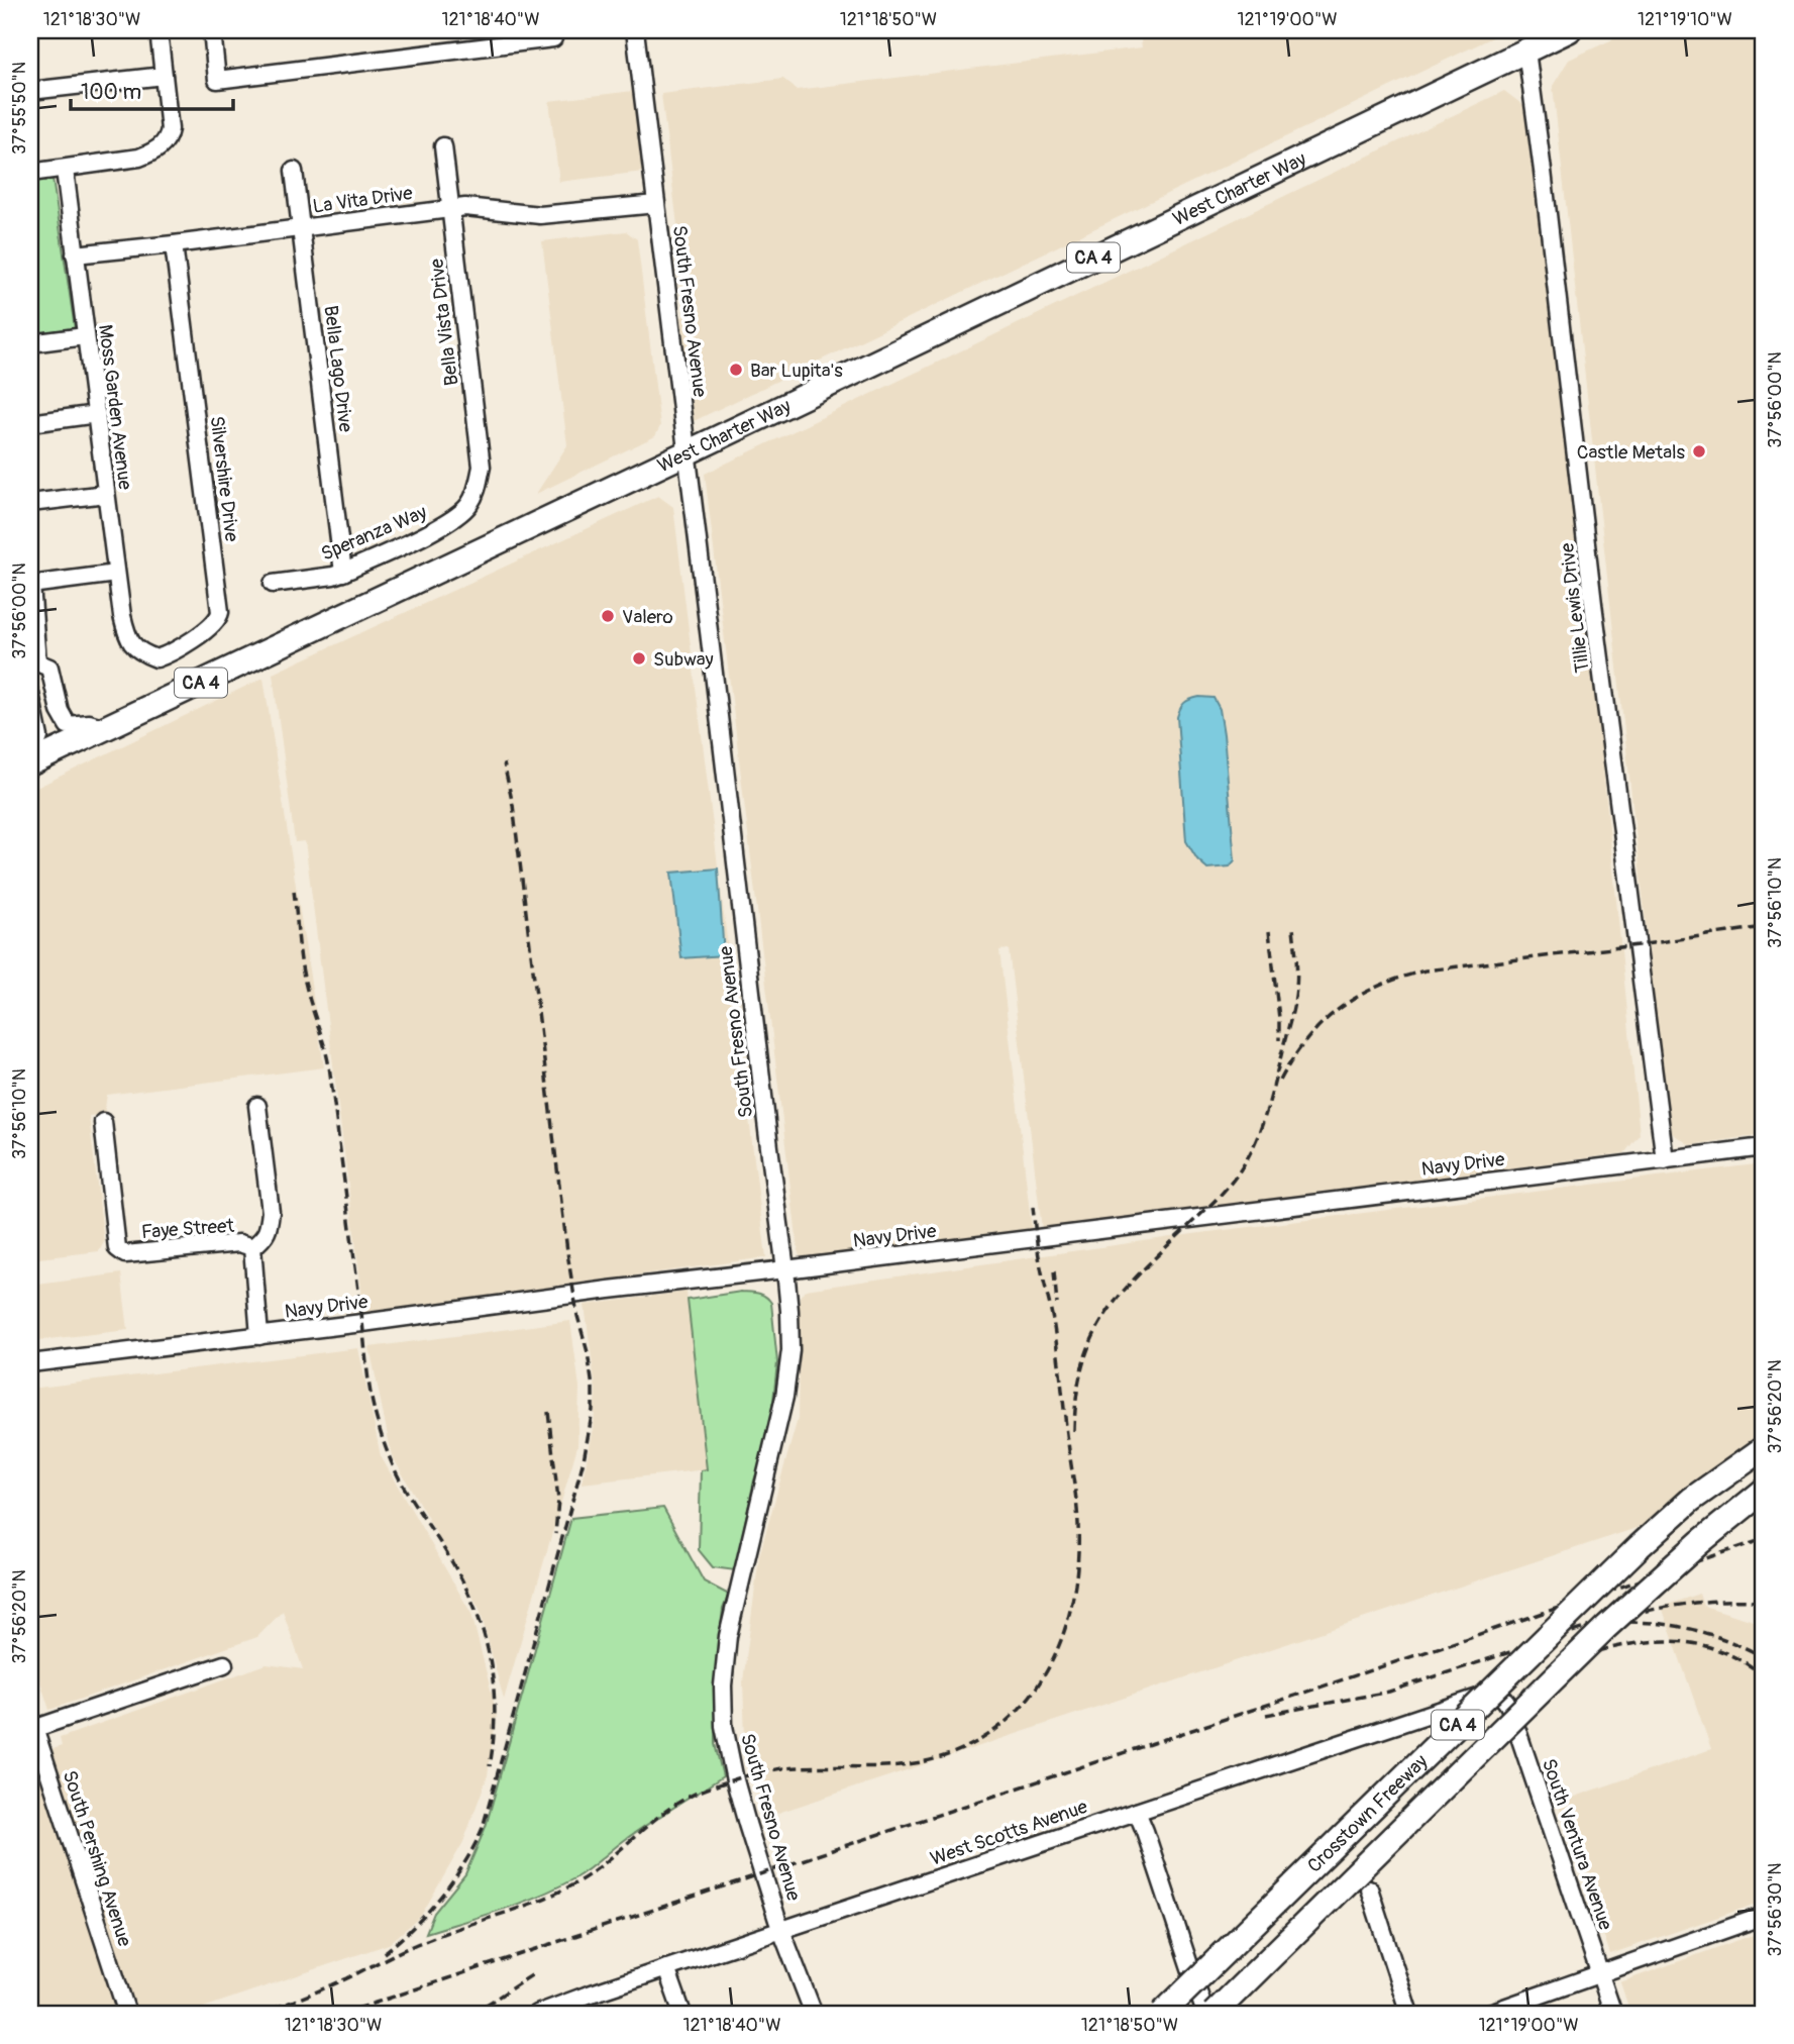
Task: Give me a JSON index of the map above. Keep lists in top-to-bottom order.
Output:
{
  "streets": {
    "highway": ["West Charter Way", "CA 4", "Crosstown Freeway"],
    "street": [
      "La Vita Drive",
      "South Fresno Avenue",
      "Bella Vista Drive",
      "Bella Lago Drive",
      "Moss Garden Avenue",
      "Silvershire Drive",
      "Speranza Way",
      "Tillie Lewis Drive",
      "Navy Drive",
      "Faye Street",
      "West Scotts Avenue",
      "South Ventura Avenue",
      "South Pershing Avenue"
    ]
  },
  "crossings": [
    ["West Charter Way", "South Fresno Avenue"],
    ["West Charter Way", "Tillie Lewis Drive"],
    ["La Vita Drive", "South Fresno Avenue"],
    ["La Vita Drive", "Bella Vista Drive"],
    ["La Vita Drive", "Bella Lago Drive"],
    ["La Vita Drive", "Moss Garden Avenue"],
    ["La Vita Drive", "Silvershire Drive"],
    ["South Fresno Avenue", "Navy Drive"],
    ["South Fresno Avenue", "West Scotts Avenue"],
    ["Bella Vista Drive", "Speranza Way"],
    ["Bella Lago Drive", "Speranza Way"],
    ["Moss Garden Avenue", "Silvershire Drive"],
    ["Tillie Lewis Drive", "Navy Drive"],
    ["West Scotts Avenue", "South Ventura Avenue"]
  ],
  "places": [
    "Bar Lupita's",
    "Castle Metals",
    "Valero",
    "Subway"
  ],
  "scale_bar": "100 m",
  "coordinates": [
    "121°18'30\"W",
    "121°18'40\"W",
    "121°18'50\"W",
    "121°19'00\"W",
    "121°19'10\"W",
    "37°55'50\"N",
    "37°56'00\"N",
    "37°56'10\"N",
    "37°56'20\"N",
    "37°56'30\"N"
  ]
}
